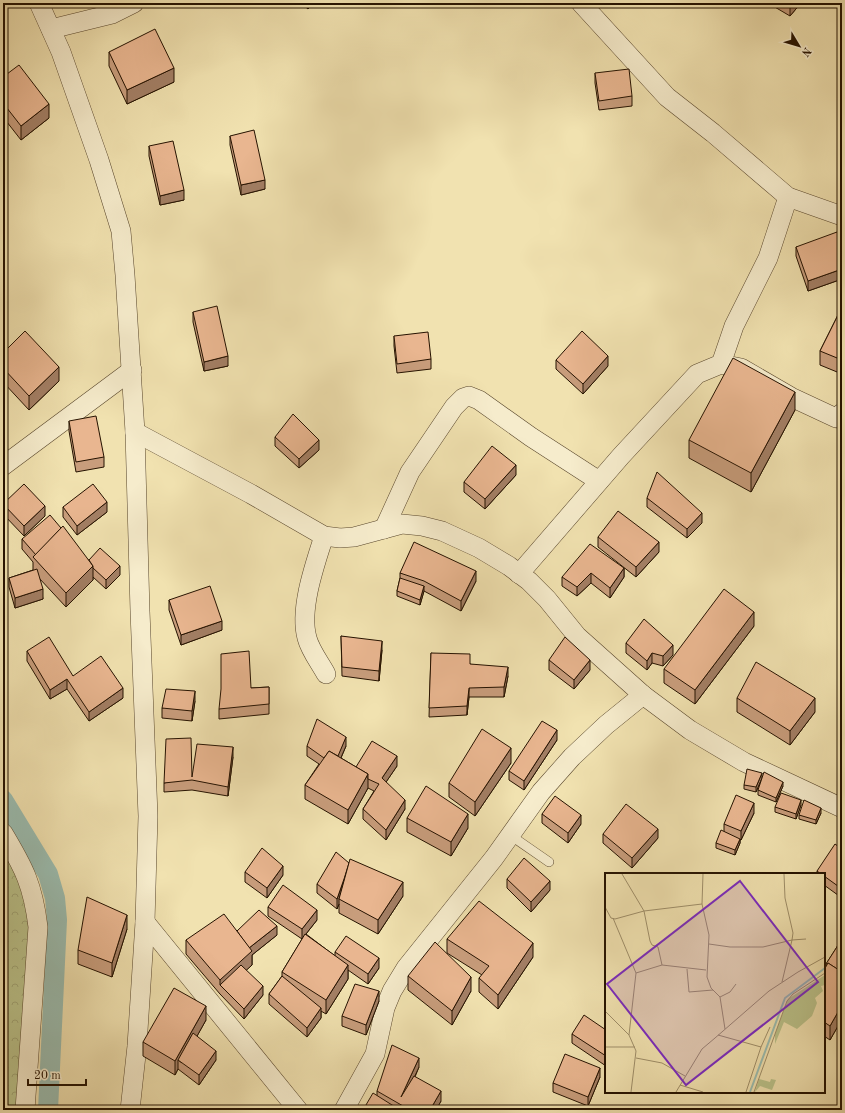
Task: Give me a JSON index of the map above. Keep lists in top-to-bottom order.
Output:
{
  "scale_bar": "20 m",
  "north": "bottom right"
}
